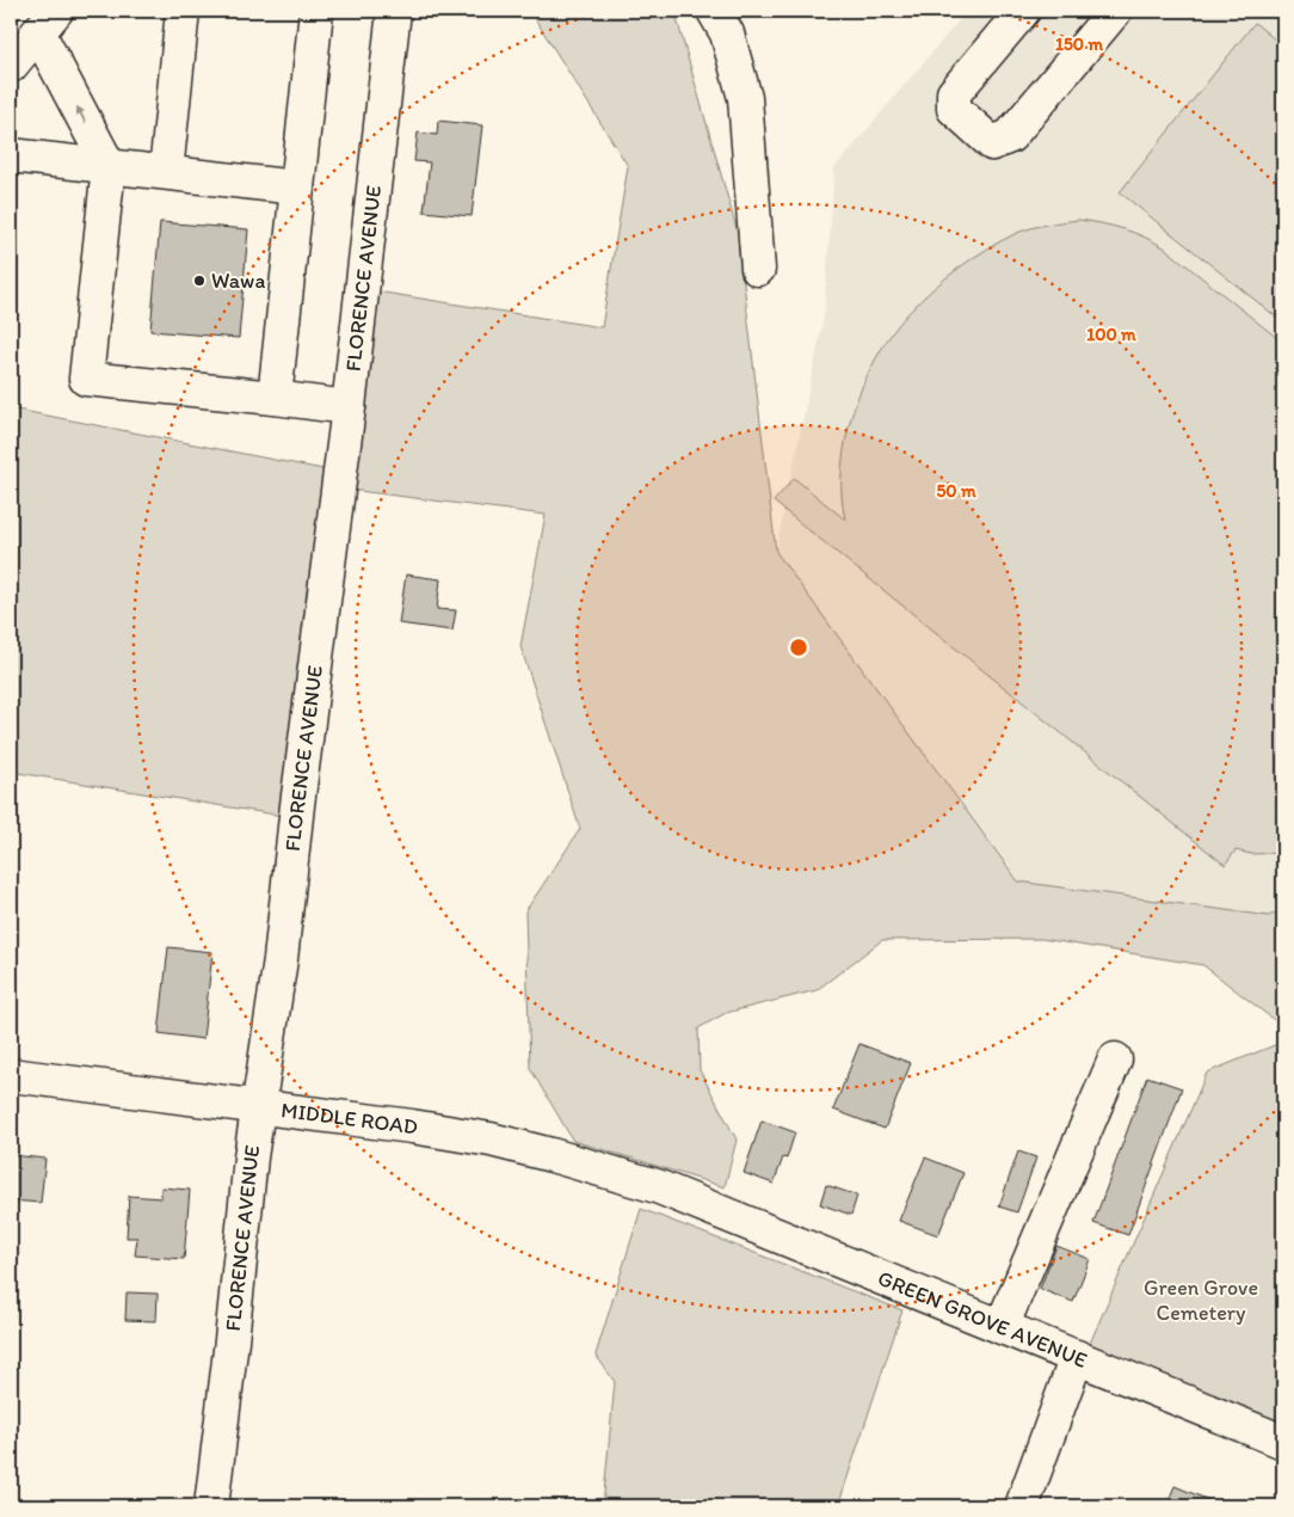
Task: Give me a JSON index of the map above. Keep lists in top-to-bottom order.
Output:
{
  "streets": {
    "main road": ["FLORENCE AVENUE", "MIDDLE ROAD", "GREEN GROVE AVENUE"]
  },
  "crossings": [
    ["FLORENCE AVENUE", "MIDDLE ROAD"],
    ["MIDDLE ROAD", "GREEN GROVE AVENUE"]
  ],
  "parks": ["Green Grove Cemetery"],
  "places": ["Wawa"],
  "rings": ["150 m", "100 m", "50 m"]
}
